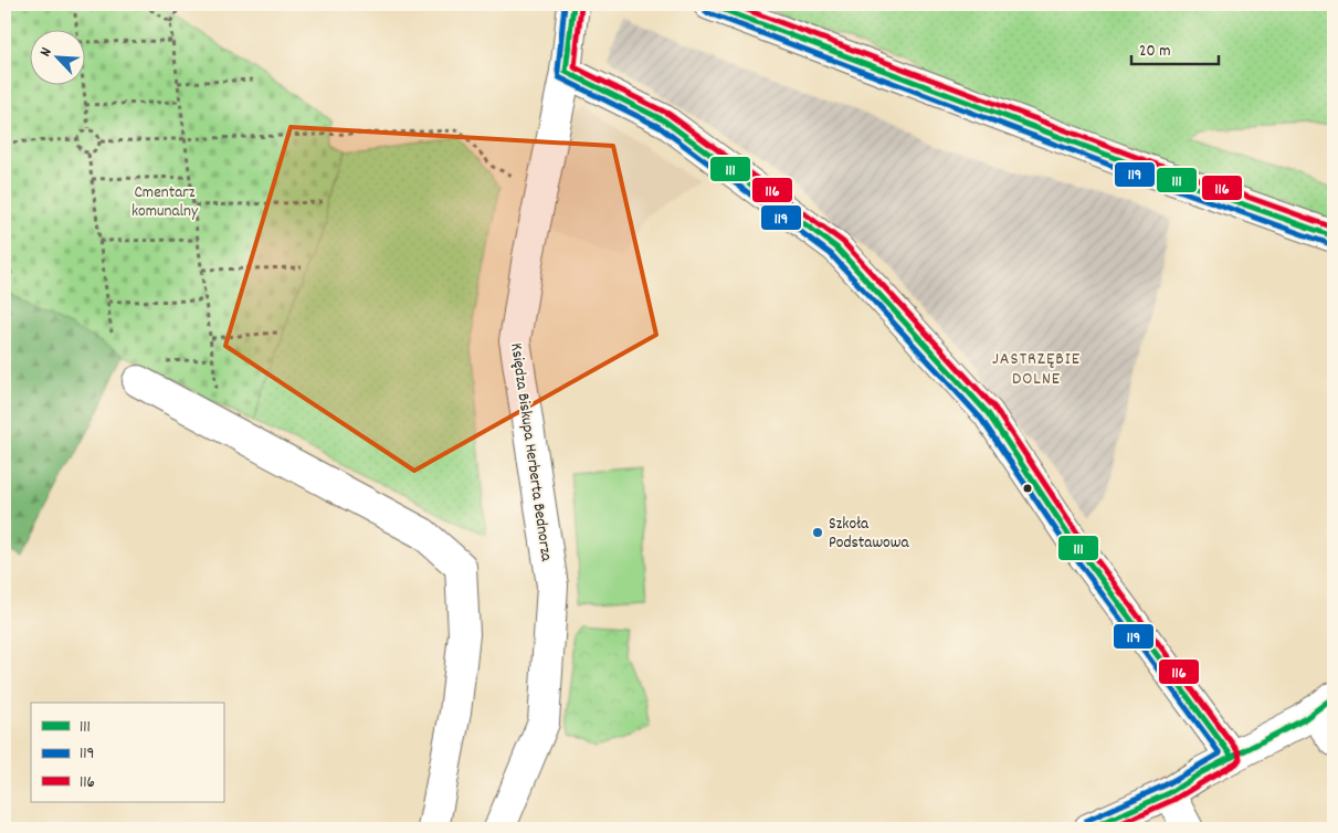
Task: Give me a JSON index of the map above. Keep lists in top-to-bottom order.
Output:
{
  "streets": {
    "street": ["Księdza Biskupa Herberta Bednorza"]
  },
  "districts": ["JASTRZĘBIE DOLNE"],
  "parks": ["Cmentarz komunalny"],
  "places": ["Szkoła Podstawowa"],
  "lines": ["transit line 111", "transit line 119", "transit line 116"],
  "legend": ["111", "119", "116"],
  "scale_bar": "20 m",
  "north": "top left"
}
